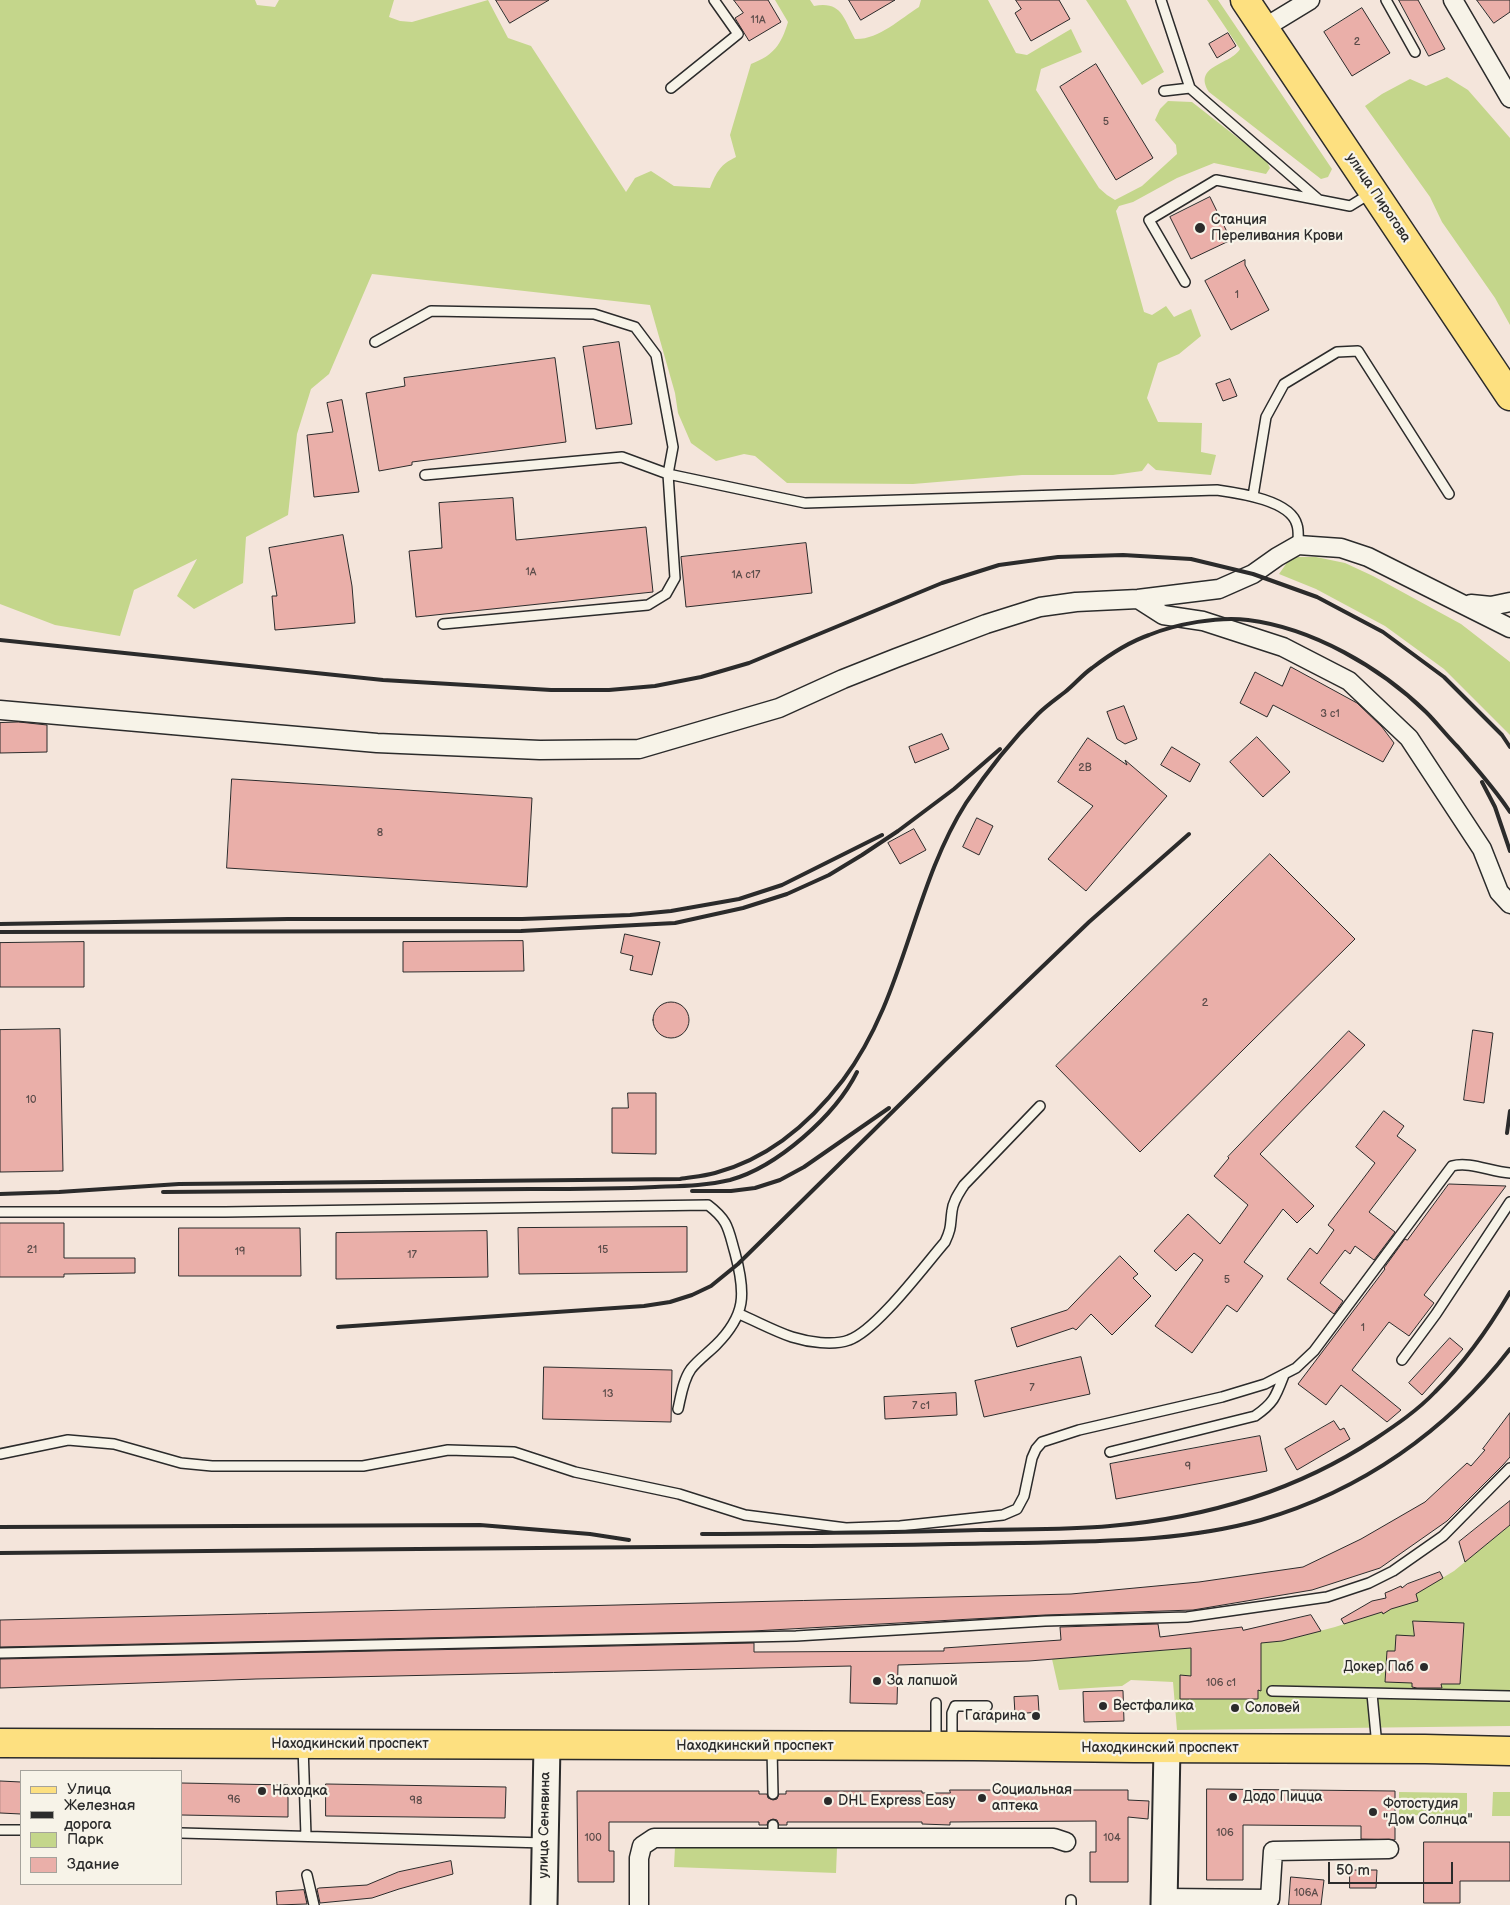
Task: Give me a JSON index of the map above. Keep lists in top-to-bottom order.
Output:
{
  "streets": {
    "main road": ["улица Пирогова", "Находкинский проспект"],
    "street": ["улица Сенявина"]
  },
  "crossings": [
    ["Находкинский проспект", "улица Сенявина"]
  ],
  "places": [
    "Станция Переливания Крови",
    "Докер Паб",
    "За лапшой",
    "Вестфалика",
    "Соловей",
    "Гагарина",
    "Находка",
    "Додо Пицца",
    "Социальная аптека",
    "DHL Express Easy",
    "Фотостудия \"Дом Солнца\""
  ],
  "house_numbers": [
    "11А",
    "2",
    "5",
    "1",
    "1А",
    "1А с17",
    "3 с1",
    "2В",
    "8",
    "2",
    "10",
    "21",
    "15",
    "19",
    "17",
    "5",
    "1",
    "7",
    "13",
    "7 с1",
    "9",
    "106 с1",
    "96",
    "98",
    "106",
    "100",
    "104",
    "106А"
  ],
  "legend": [
    "Улица",
    "Железная дорога",
    "Парк",
    "Здание"
  ],
  "scale_bar": "50 m"
}
